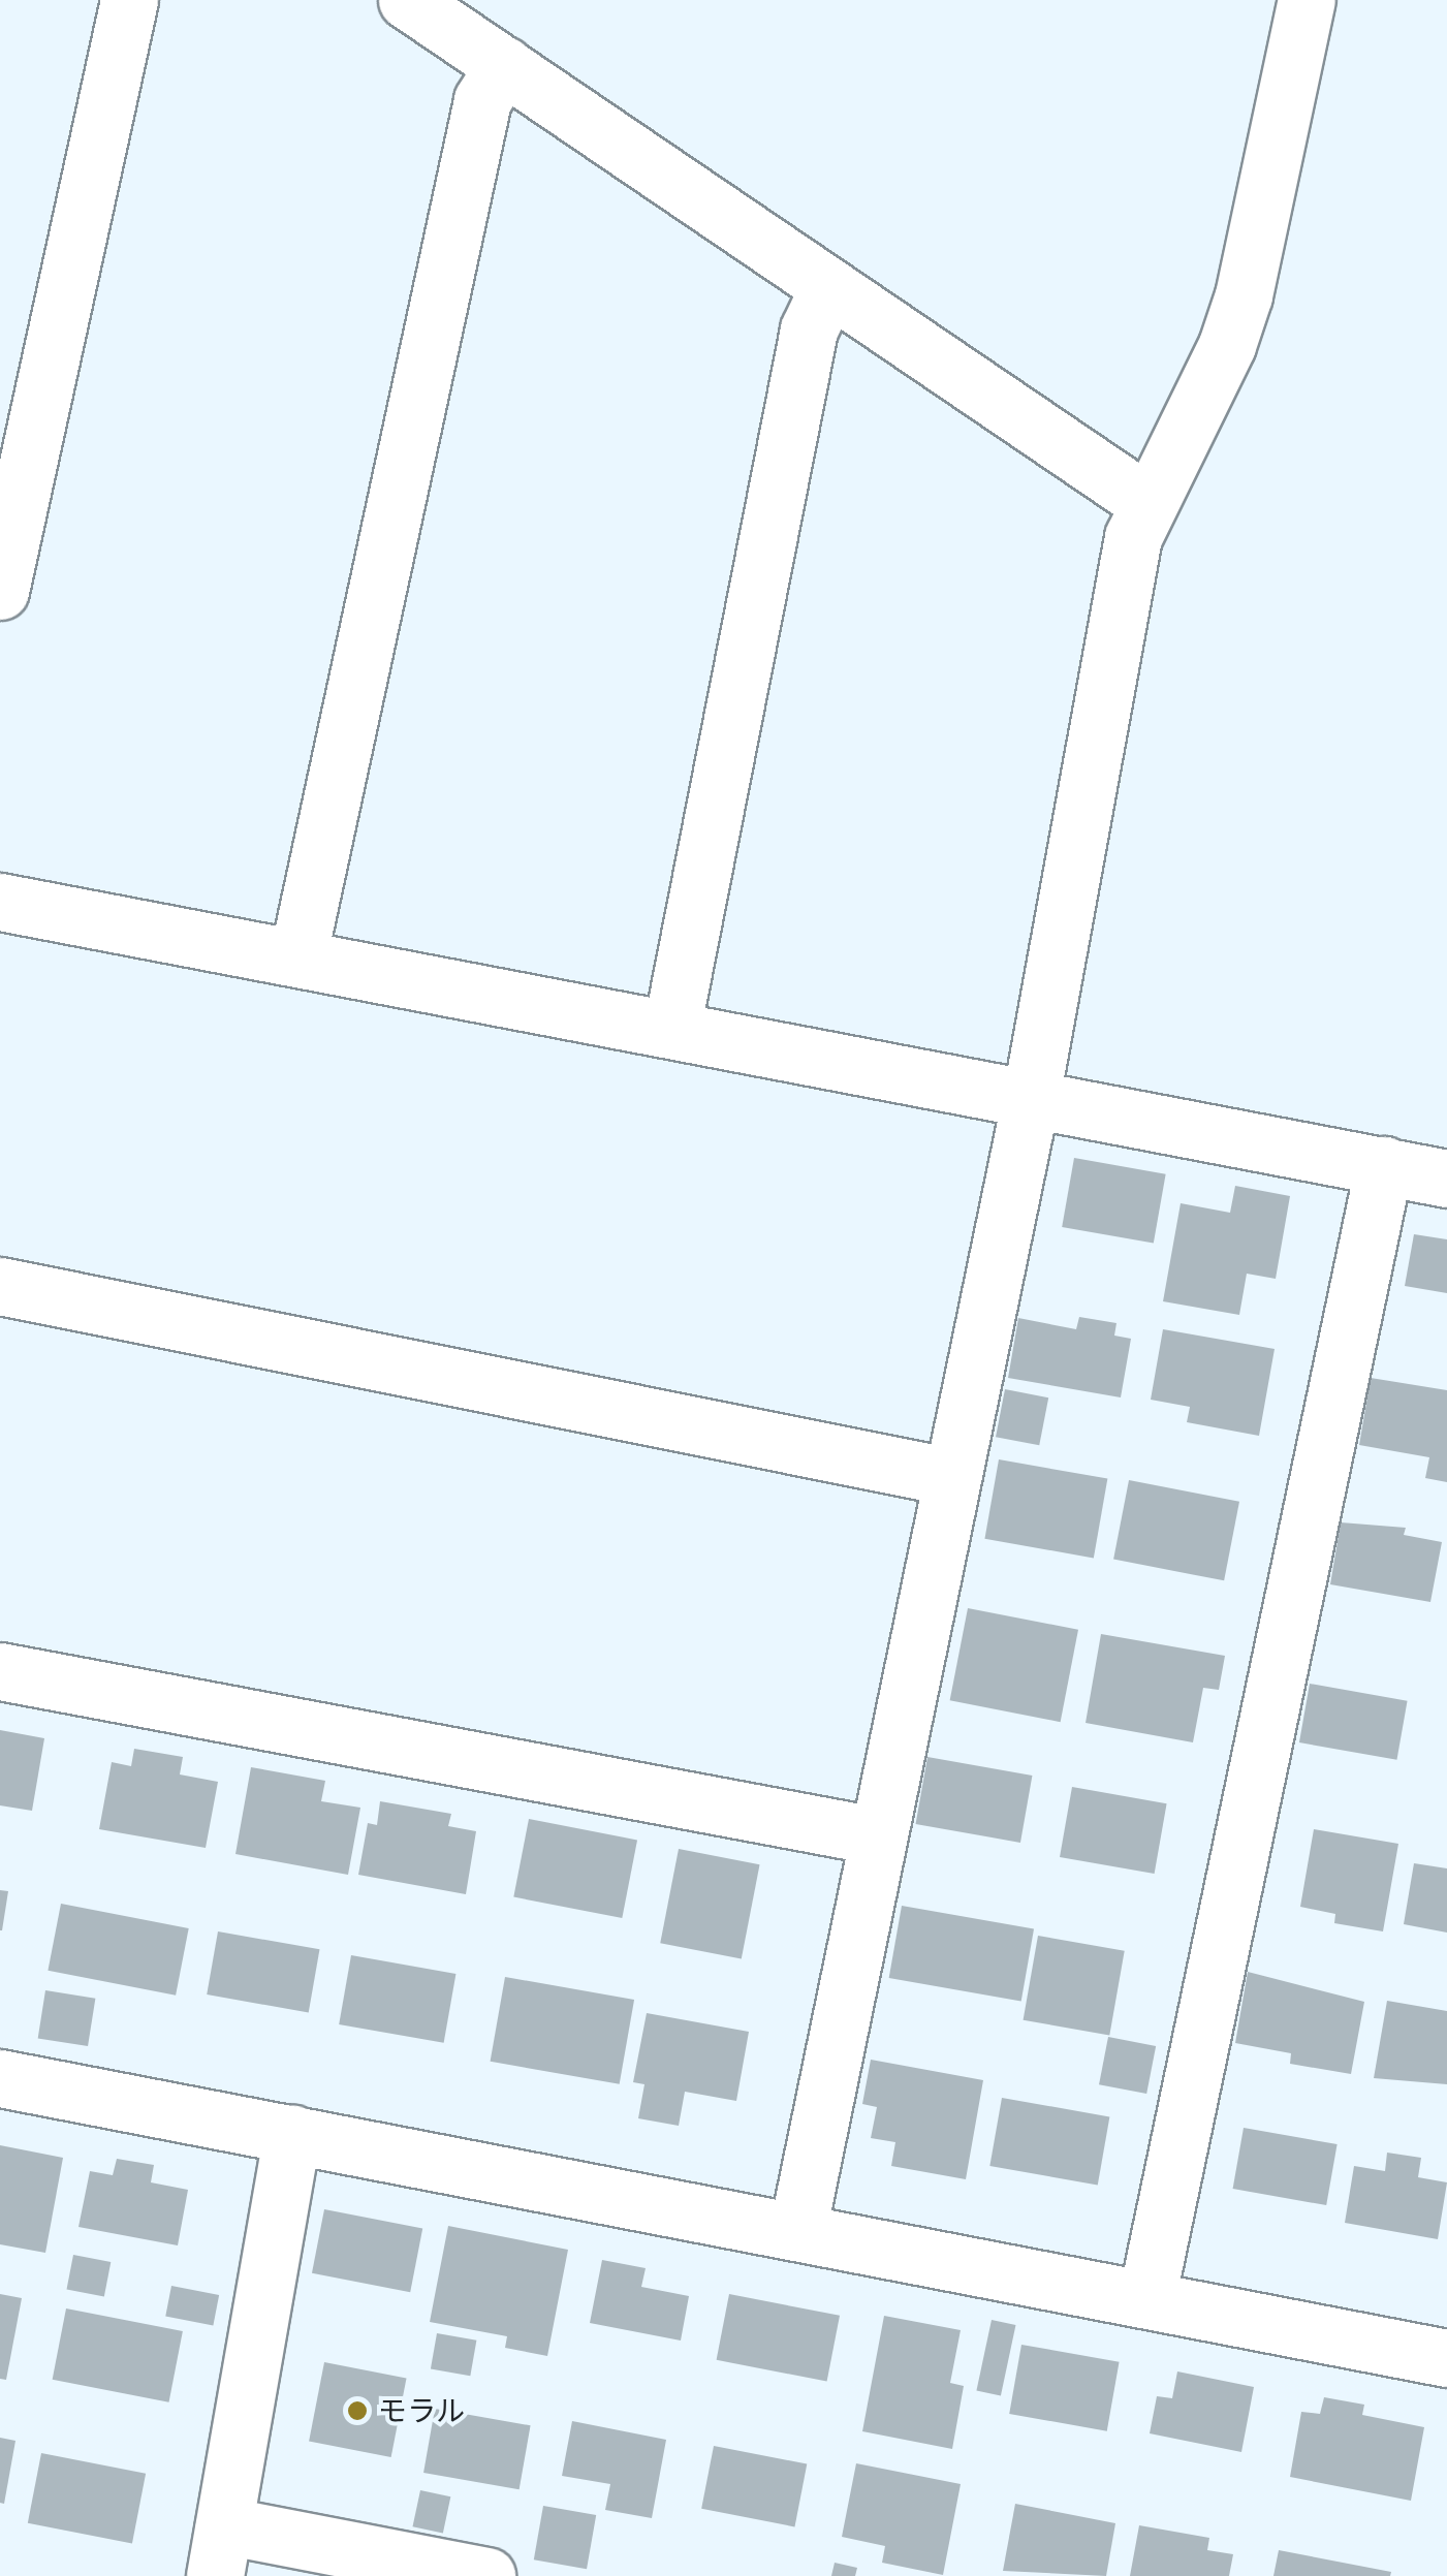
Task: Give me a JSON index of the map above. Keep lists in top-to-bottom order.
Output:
{
  "places": ["モラル"]
}
